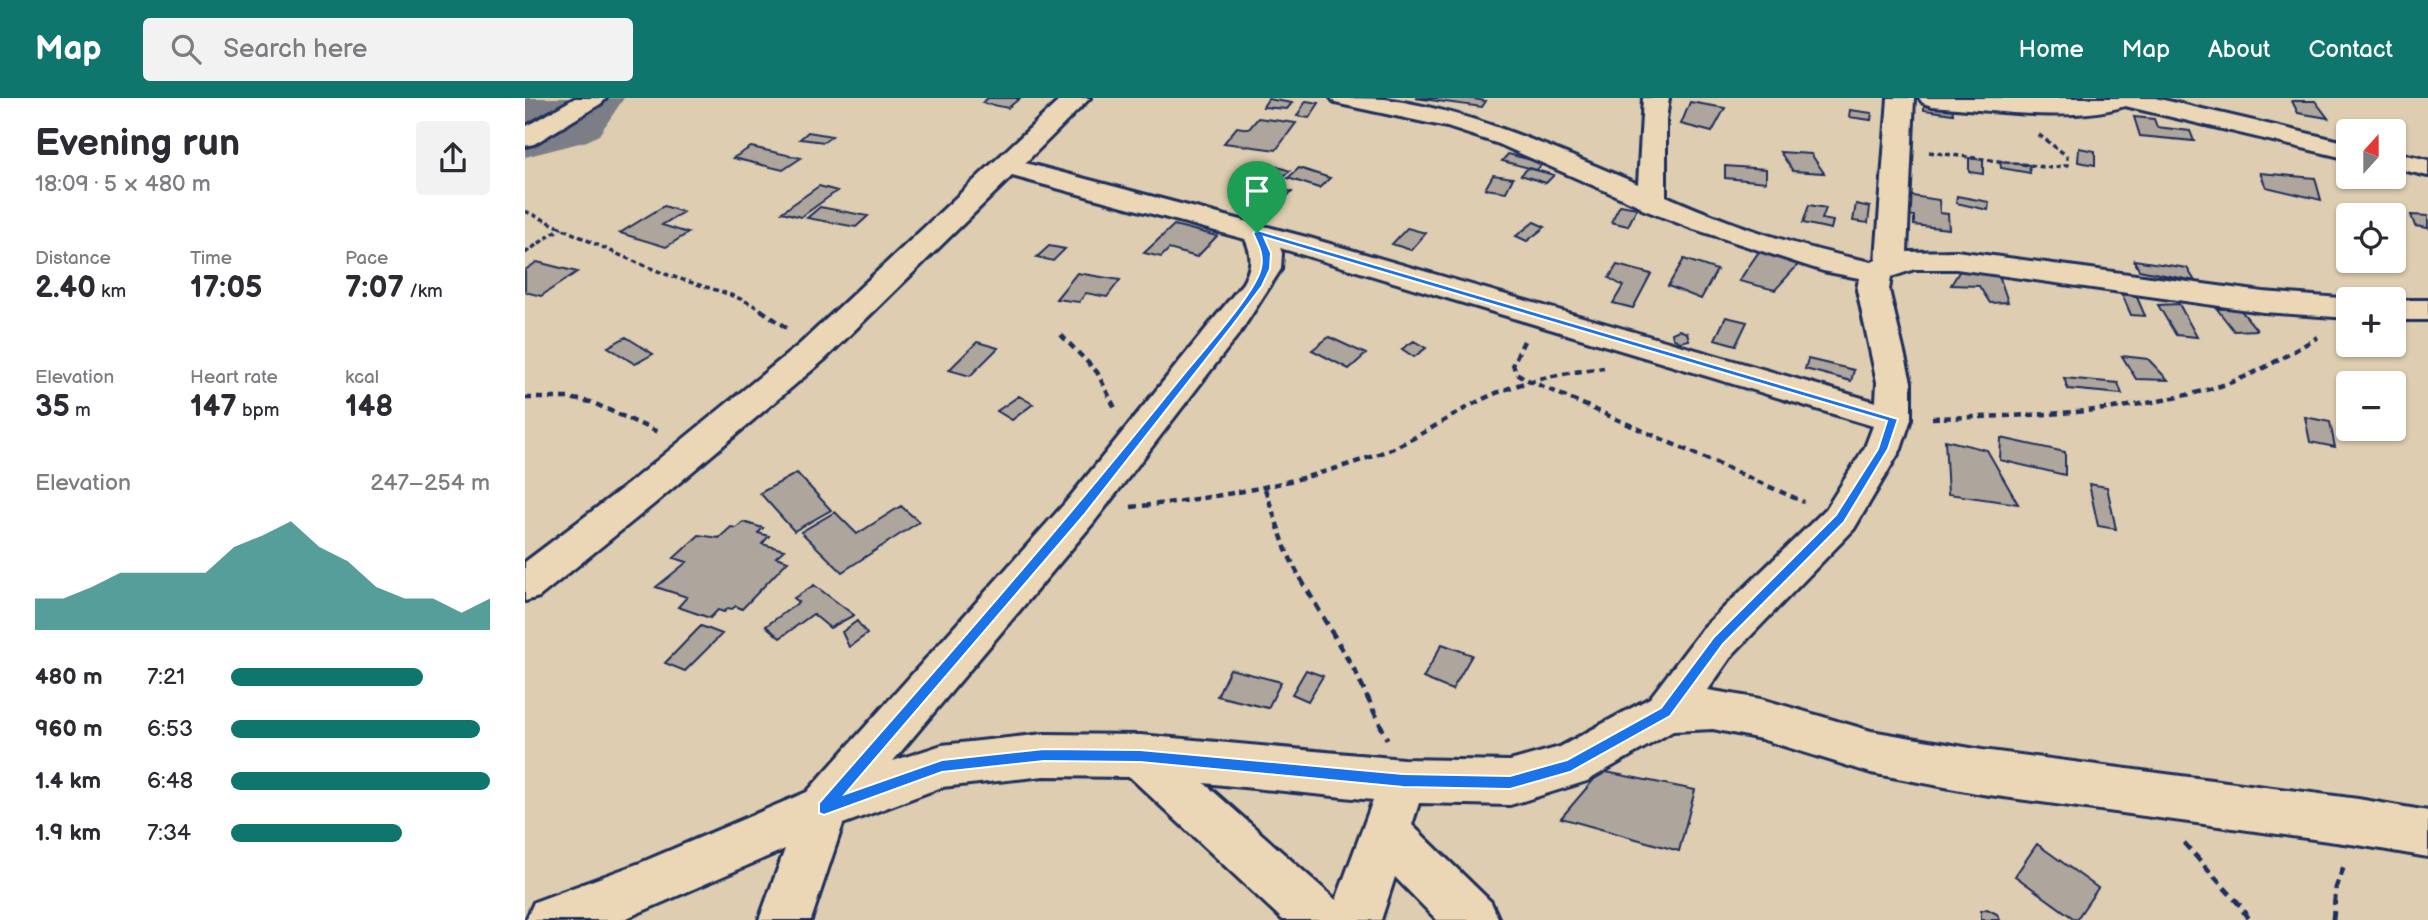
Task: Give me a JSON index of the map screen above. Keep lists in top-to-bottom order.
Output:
{
  "north": "top",
  "page": {
    "header": "Map",
    "search": "Search here",
    "nav": [
      "Home",
      "Map",
      "About",
      "Contact"
    ],
    "heading": ["Evening run", "18:09 · 5 × 480 m"],
    "map_buttons": ["+", "−"],
    "stats": [
      ["Distance", "2.40 km"],
      ["Time", "17:05"],
      ["Pace", "7:07 /km"],
      ["Elevation", "35 m"],
      ["Heart rate", "147 bpm"],
      ["kcal", "148"]
    ],
    "chart": ["Elevation", "247–254 m"],
    "list": [
      {
        "name": "480 m",
        "note": "7:21"
      },
      {
        "name": "960 m",
        "note": "6:53"
      },
      {
        "name": "1.4 km",
        "note": "6:48"
      },
      {
        "name": "1.9 km",
        "note": "7:34"
      }
    ]
  }
}
